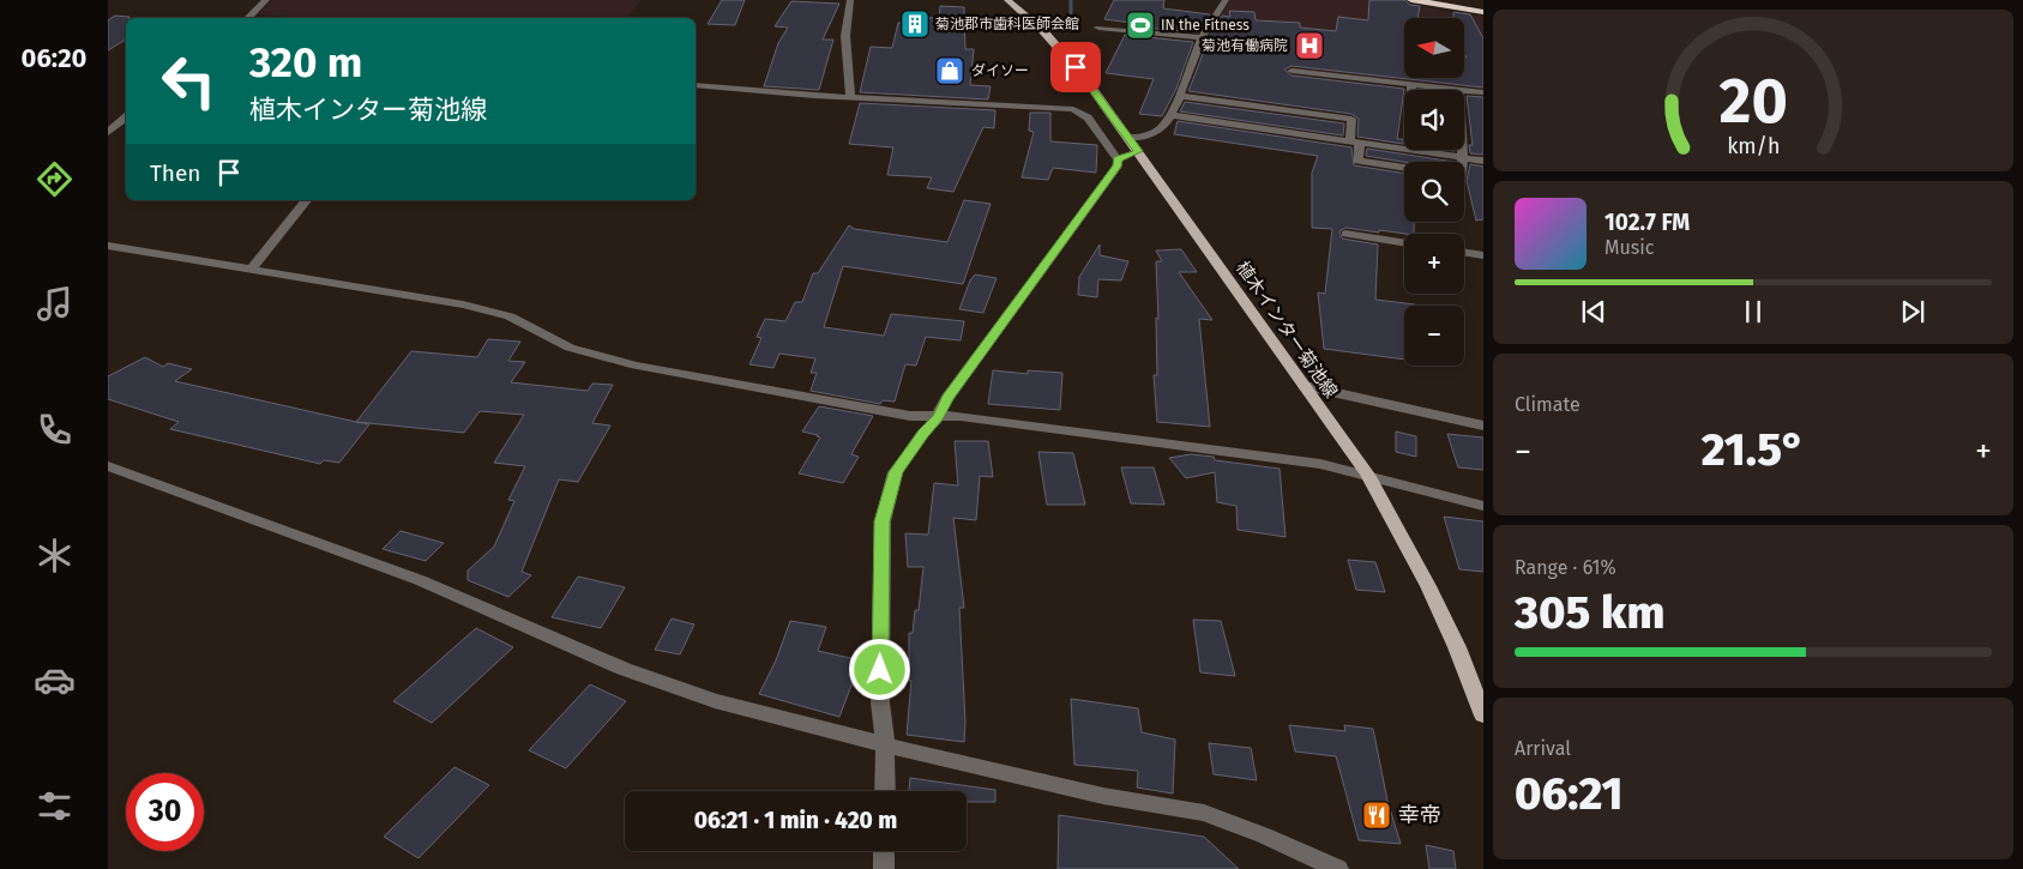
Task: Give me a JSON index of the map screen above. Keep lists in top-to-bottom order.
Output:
{
  "streets": {
    "main road": ["植木インター菊池線"]
  },
  "places": {
    "building": ["菊池郡市歯科医師会館"],
    "sports": ["IN the Fitness"],
    "hospital": ["菊池有働病院"],
    "shop": ["ダイソー"],
    "restaurant": ["幸帝"]
  },
  "north": "left",
  "page": {
    "tabs": "06:20",
    "map_buttons": ["+", "−"],
    "turn": ["320 m", "植木インター菊池線"],
    "then": "Then",
    "song": ["102.7 FM", "Music"],
    "tile": [
      "Climate",
      ["Range · 61%", "305 km"],
      ["Arrival", "06:21"]
    ],
    "heat": ["−", "21.5°", "+"],
    "limit": "30",
    "trip": "06:21 · 1 min · 420 m",
    "gauge": ["20", "km/h"]
  }
}
